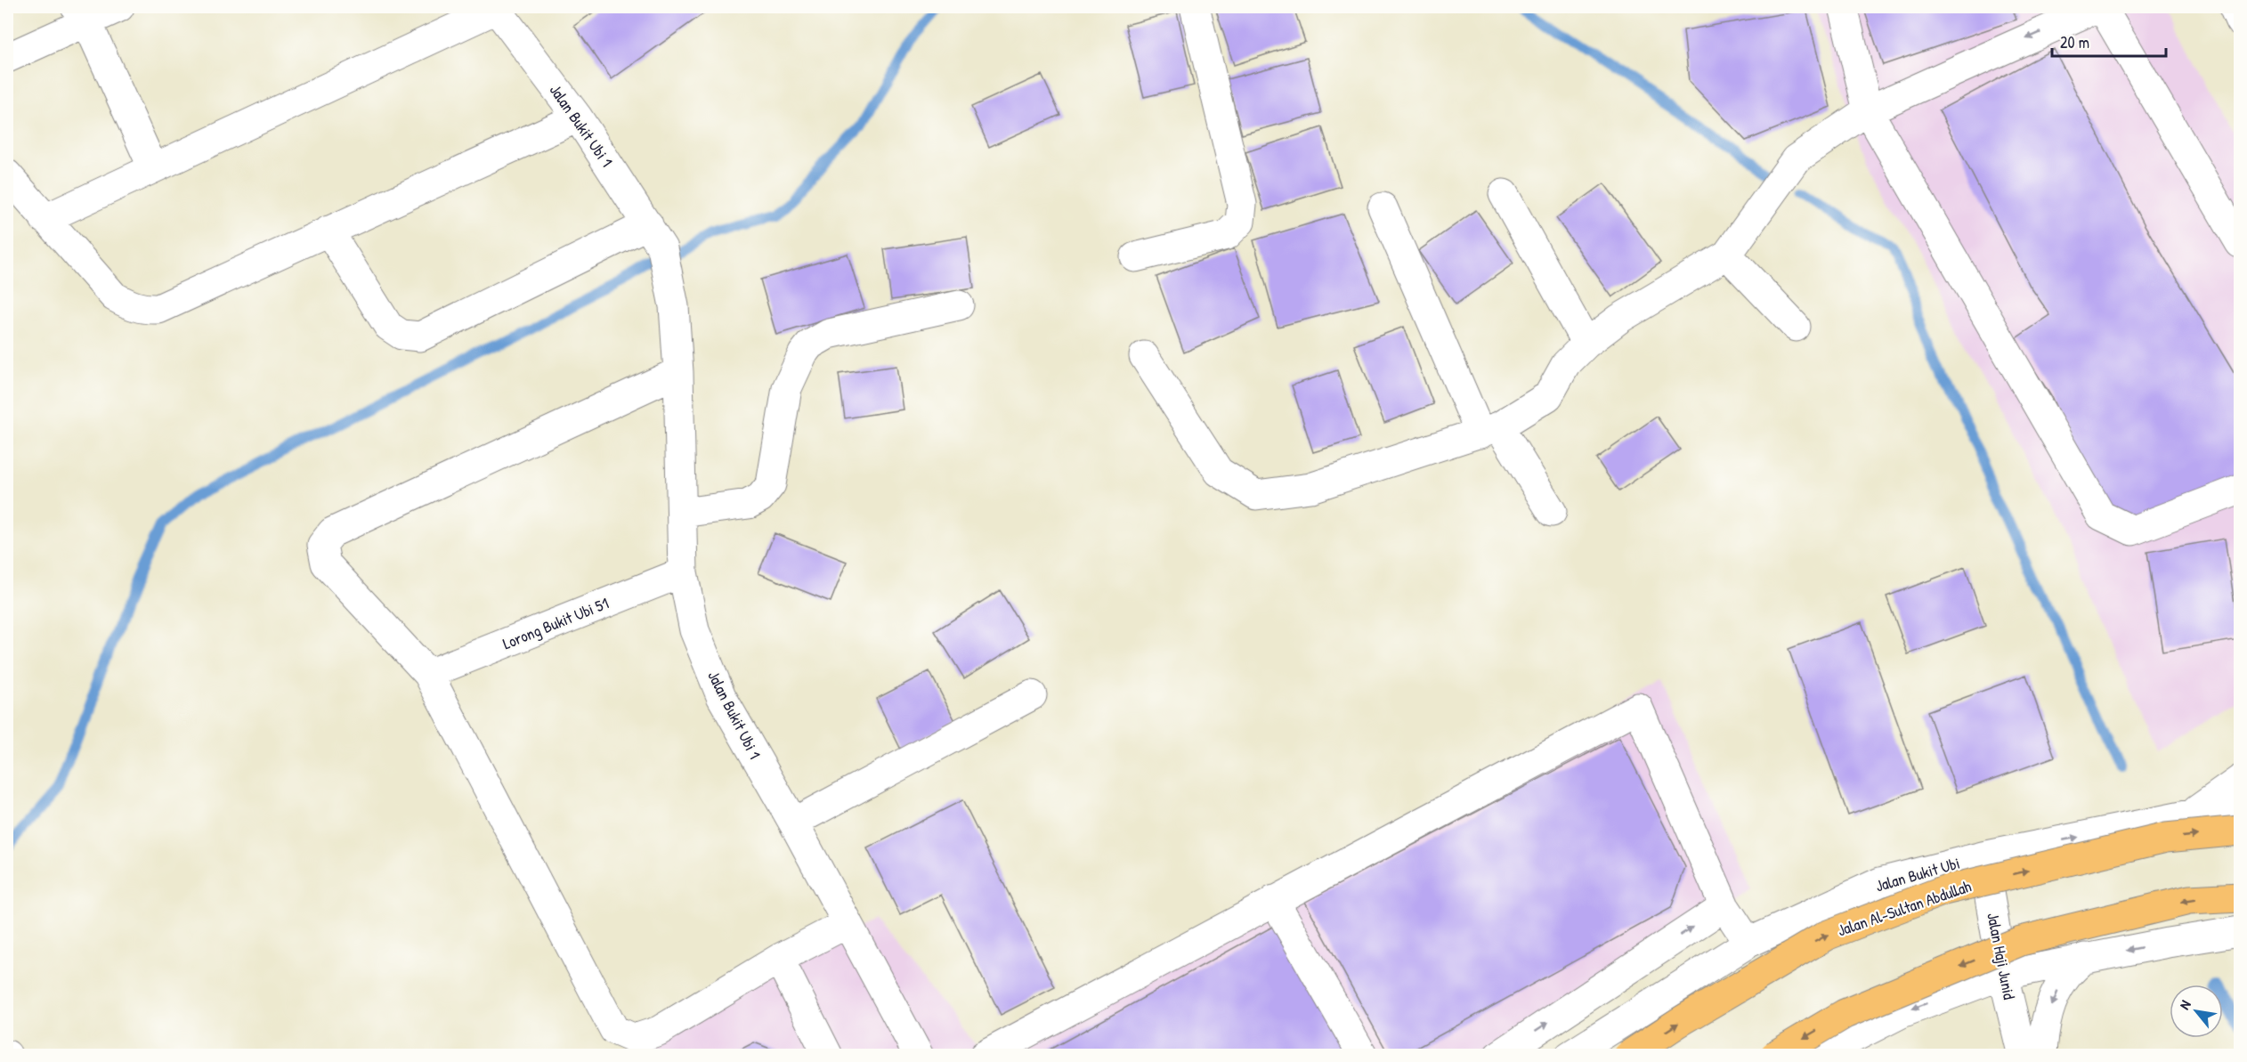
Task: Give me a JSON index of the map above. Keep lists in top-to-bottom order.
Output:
{
  "streets": {
    "main road": ["Jalan Al-Sultan Abdullah"],
    "street": [
      "Jalan Bukit Ubi 1",
      "Lorong Bukit Ubi 51",
      "Jalan Bukit Ubi",
      "Jalan Haji Junid"
    ]
  },
  "crossings": [
    ["Jalan Bukit Ubi 1", "Lorong Bukit Ubi 51"],
    ["Jalan Bukit Ubi", "Jalan Haji Junid"]
  ],
  "scale_bar": "20 m",
  "north": "top left"
}
